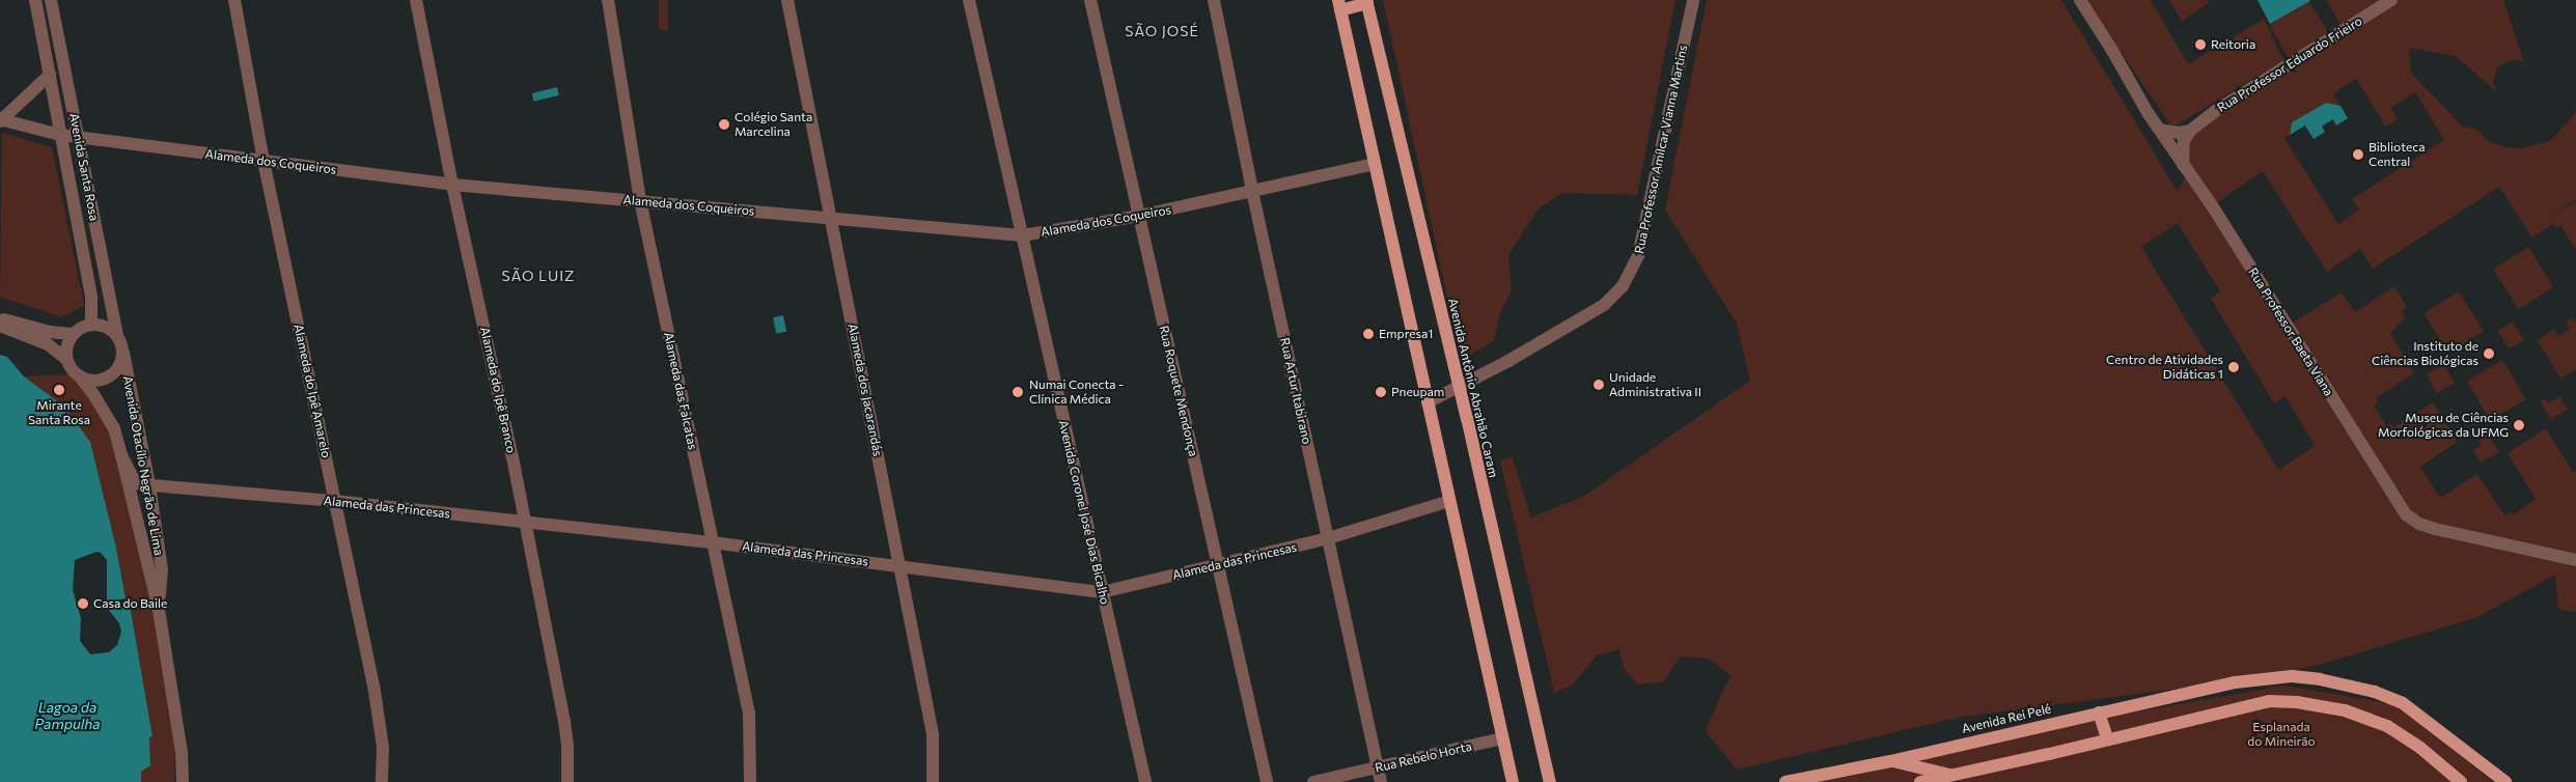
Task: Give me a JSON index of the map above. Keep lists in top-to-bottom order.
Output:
{
  "streets": {
    "main road": ["Avenida Antônio Abrahão Caram", "Avenida Rei Pelé"],
    "street": [
      "Rua Professor Eduardo Frieiro",
      "Rua Professor Amílcar Vianna Martins",
      "Alameda dos Coqueiros",
      "Avenida Santa Rosa",
      "Rua Professor Baeta Viana",
      "Alameda do Ipê Branco",
      "Alameda dos Jacarandás",
      "Alameda do Ipê Amarelo",
      "Alameda das Falcatas",
      "Rua Roquete Mendonça",
      "Rua Artur Itabirano",
      "Avenida Otacílio Negrão de Lima",
      "Alameda das Princesas",
      "Avenida Coronel José Dias Bicalho",
      "Rua Rebelo Horta"
    ]
  },
  "crossings": [
    ["Rua Professor Amílcar Vianna Martins", "Avenida Antônio Abrahão Caram"],
    ["Alameda dos Coqueiros", "Avenida Santa Rosa"],
    ["Alameda dos Coqueiros", "Alameda do Ipê Branco"],
    ["Alameda dos Coqueiros", "Alameda dos Jacarandás"],
    ["Alameda dos Coqueiros", "Alameda do Ipê Amarelo"],
    ["Alameda dos Coqueiros", "Alameda das Falcatas"],
    ["Alameda dos Coqueiros", "Rua Roquete Mendonça"],
    ["Alameda dos Coqueiros", "Rua Artur Itabirano"],
    ["Alameda dos Coqueiros", "Avenida Coronel José Dias Bicalho"],
    ["Avenida Santa Rosa", "Avenida Otacílio Negrão de Lima"],
    ["Alameda do Ipê Branco", "Alameda das Princesas"],
    ["Alameda dos Jacarandás", "Alameda das Princesas"],
    ["Alameda do Ipê Amarelo", "Alameda das Princesas"],
    ["Alameda das Falcatas", "Alameda das Princesas"],
    ["Rua Roquete Mendonça", "Alameda das Princesas"],
    ["Rua Artur Itabirano", "Alameda das Princesas"],
    ["Rua Artur Itabirano", "Rua Rebelo Horta"],
    ["Avenida Otacílio Negrão de Lima", "Alameda das Princesas"],
    ["Alameda das Princesas", "Avenida Coronel José Dias Bicalho"]
  ],
  "districts": ["SÃO JOSÉ", "SÃO LUIZ"],
  "water": ["Lagoa da Pampulha"],
  "parks": ["Esplanada do Mineirão"],
  "places": [
    "Reitoria",
    "Colégio Santa Marcelina",
    "Biblioteca Central",
    "Empresa1",
    "Instituto de Ciências Biológicas",
    "Centro de Atividades Didáticas 1",
    "Unidade Administrativa II",
    "Mirante Santa Rosa",
    "Numai Conecta - Clínica Médica",
    "Pneupam",
    "Museu de Ciências Morfológicas da UFMG",
    "Casa do Baile"
  ]
}
